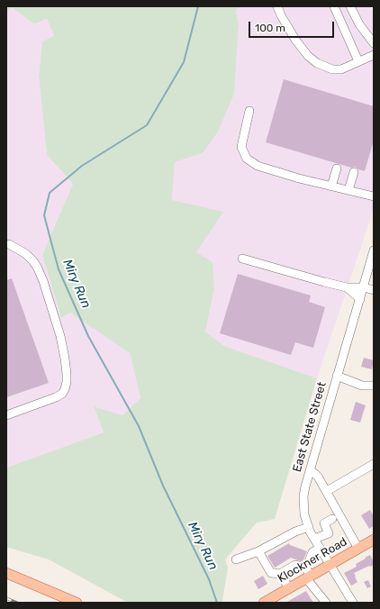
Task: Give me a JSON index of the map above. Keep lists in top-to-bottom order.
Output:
{
  "streets": {
    "main road": ["Klockner Road"],
    "street": ["East State Street"]
  },
  "crossings": [
    ["East State Street", "Klockner Road"]
  ],
  "water": ["Miry Run"],
  "scale_bar": "100 m"
}
